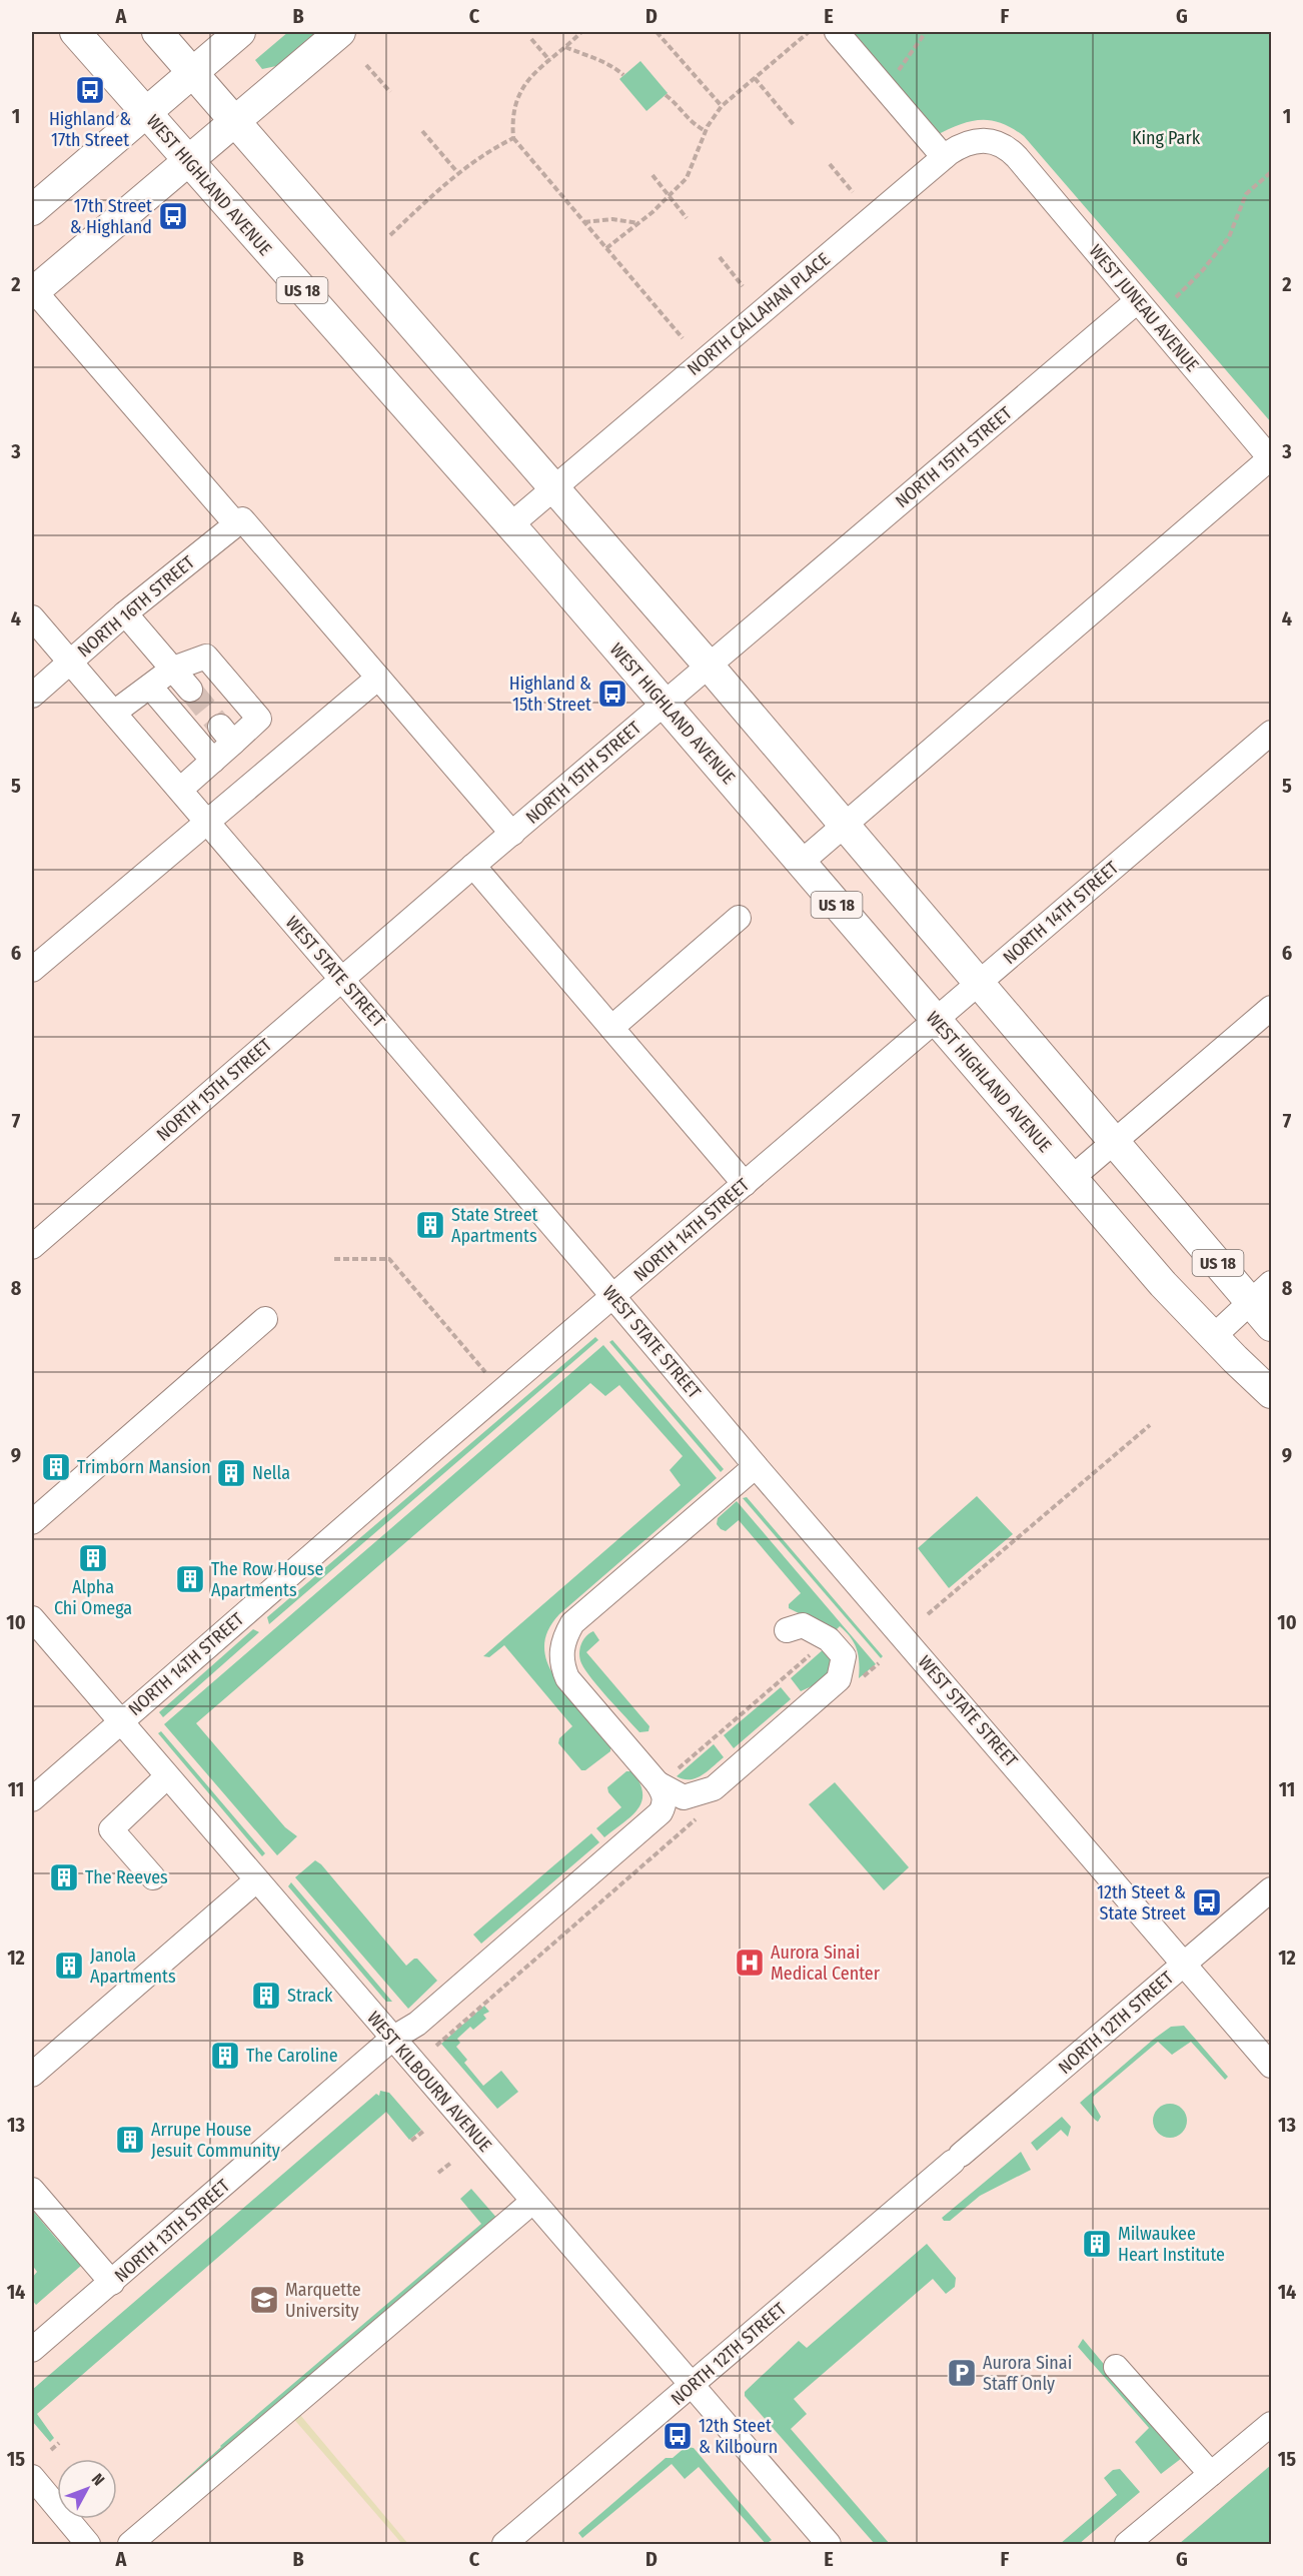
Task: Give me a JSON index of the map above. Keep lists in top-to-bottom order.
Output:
{
  "streets": {
    "main road": ["WEST HIGHLAND AVENUE", "US 18"],
    "street": [
      "WEST JUNEAU AVENUE",
      "NORTH CALLAHAN PLACE",
      "NORTH 15TH STREET",
      "NORTH 16TH STREET",
      "NORTH 14TH STREET",
      "WEST STATE STREET",
      "NORTH 12TH STREET",
      "WEST KILBOURN AVENUE",
      "NORTH 13TH STREET"
    ]
  },
  "crossings": [
    ["WEST HIGHLAND AVENUE", "NORTH CALLAHAN PLACE"],
    ["WEST HIGHLAND AVENUE", "NORTH 15TH STREET"],
    ["WEST HIGHLAND AVENUE", "NORTH 14TH STREET"],
    ["US 18", "NORTH CALLAHAN PLACE"],
    ["US 18", "NORTH 15TH STREET"],
    ["US 18", "NORTH 14TH STREET"],
    ["WEST JUNEAU AVENUE", "NORTH CALLAHAN PLACE"],
    ["WEST JUNEAU AVENUE", "NORTH 15TH STREET"],
    ["NORTH 15TH STREET", "WEST STATE STREET"],
    ["NORTH 16TH STREET", "WEST STATE STREET"],
    ["NORTH 14TH STREET", "WEST STATE STREET"],
    ["NORTH 14TH STREET", "WEST KILBOURN AVENUE"],
    ["WEST STATE STREET", "NORTH 12TH STREET"],
    ["NORTH 12TH STREET", "WEST KILBOURN AVENUE"],
    ["WEST KILBOURN AVENUE", "NORTH 13TH STREET"]
  ],
  "parks": ["King Park"],
  "places": {
    "bus stop": [
      "Highland & 17th Street",
      "17th Street & Highland",
      "Highland & 15th Street",
      "12th Steet & State Street",
      "12th Steet & Kilbourn"
    ],
    "building": [
      "State Street Apartments",
      "Trimborn Mansion",
      "Nella",
      "Alpha Chi Omega",
      "The Row House Apartments",
      "The Reeves",
      "Janola Apartments",
      "Strack",
      "The Caroline",
      "Arrupe House Jesuit Community",
      "Milwaukee Heart Institute"
    ],
    "hospital": ["Aurora Sinai Medical Center"],
    "school or university": ["Marquette University"],
    "parking": ["Aurora Sinai Staff Only"]
  },
  "north": "top right",
  "grid": {
    "columns": [
      "A",
      "B",
      "C",
      "D",
      "E",
      "F",
      "G"
    ],
    "rows": [
      "1",
      "2",
      "3",
      "4",
      "5",
      "6",
      "7",
      "8",
      "9",
      "10",
      "11",
      "12",
      "13",
      "14",
      "15"
    ]
  }
}
